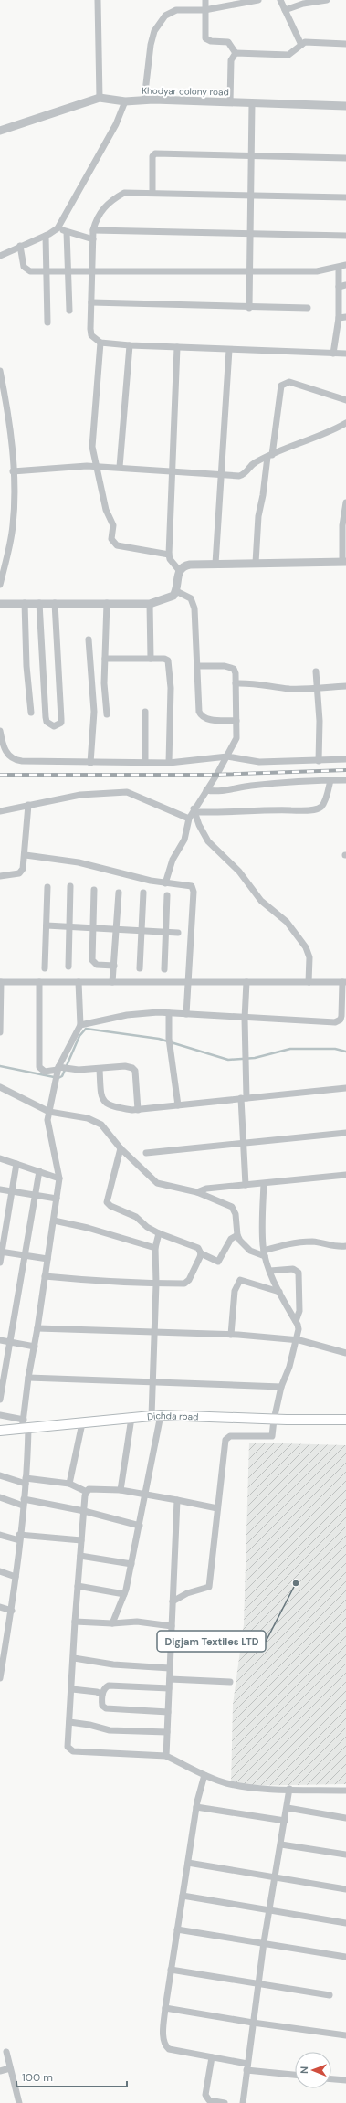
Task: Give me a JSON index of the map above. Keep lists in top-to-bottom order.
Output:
{
  "streets": {
    "main road": ["Dichda road"],
    "street": ["Khodyar colony road"]
  },
  "places": ["Digjam Textiles LTD"],
  "scale_bar": "100 m",
  "north": "left"
}
